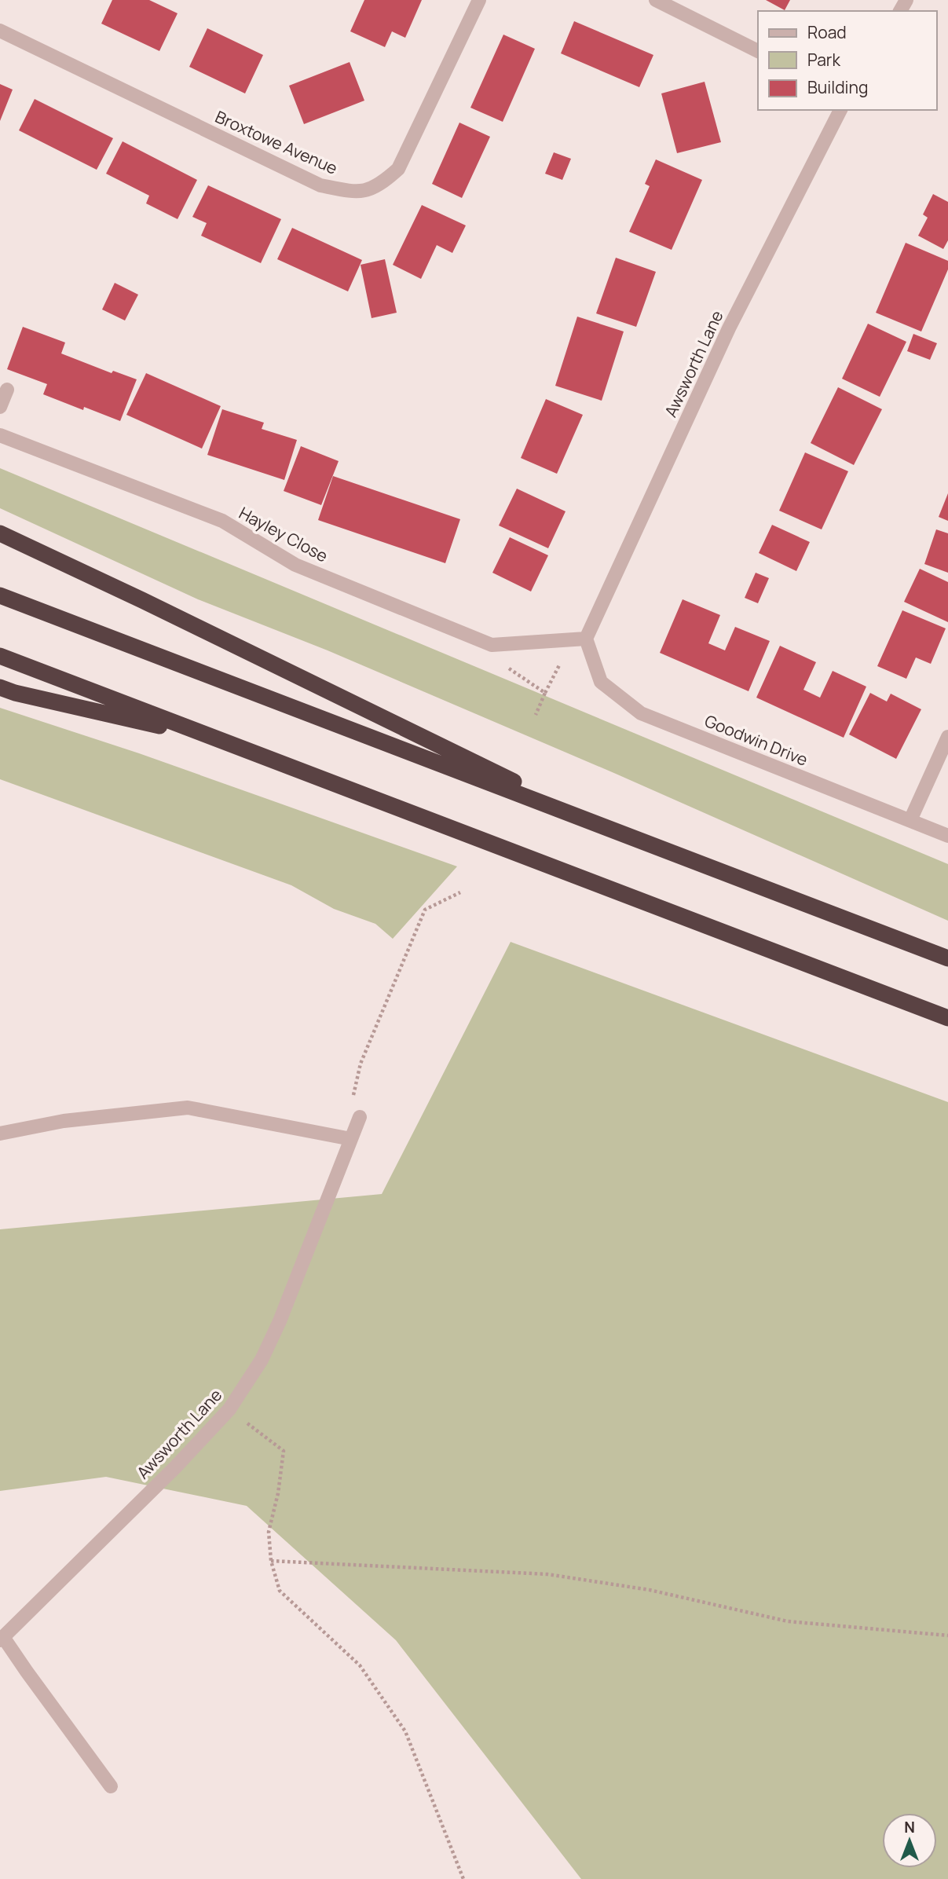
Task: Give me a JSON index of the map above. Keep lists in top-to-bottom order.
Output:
{
  "streets": {
    "street": [
      "Broxtowe Avenue",
      "Awsworth Lane",
      "Hayley Close",
      "Goodwin Drive"
    ]
  },
  "crossings": [
    ["Awsworth Lane", "Hayley Close"],
    ["Awsworth Lane", "Goodwin Drive"],
    ["Hayley Close", "Goodwin Drive"]
  ],
  "legend": ["Road", "Park", "Building"],
  "north": "top"
}
